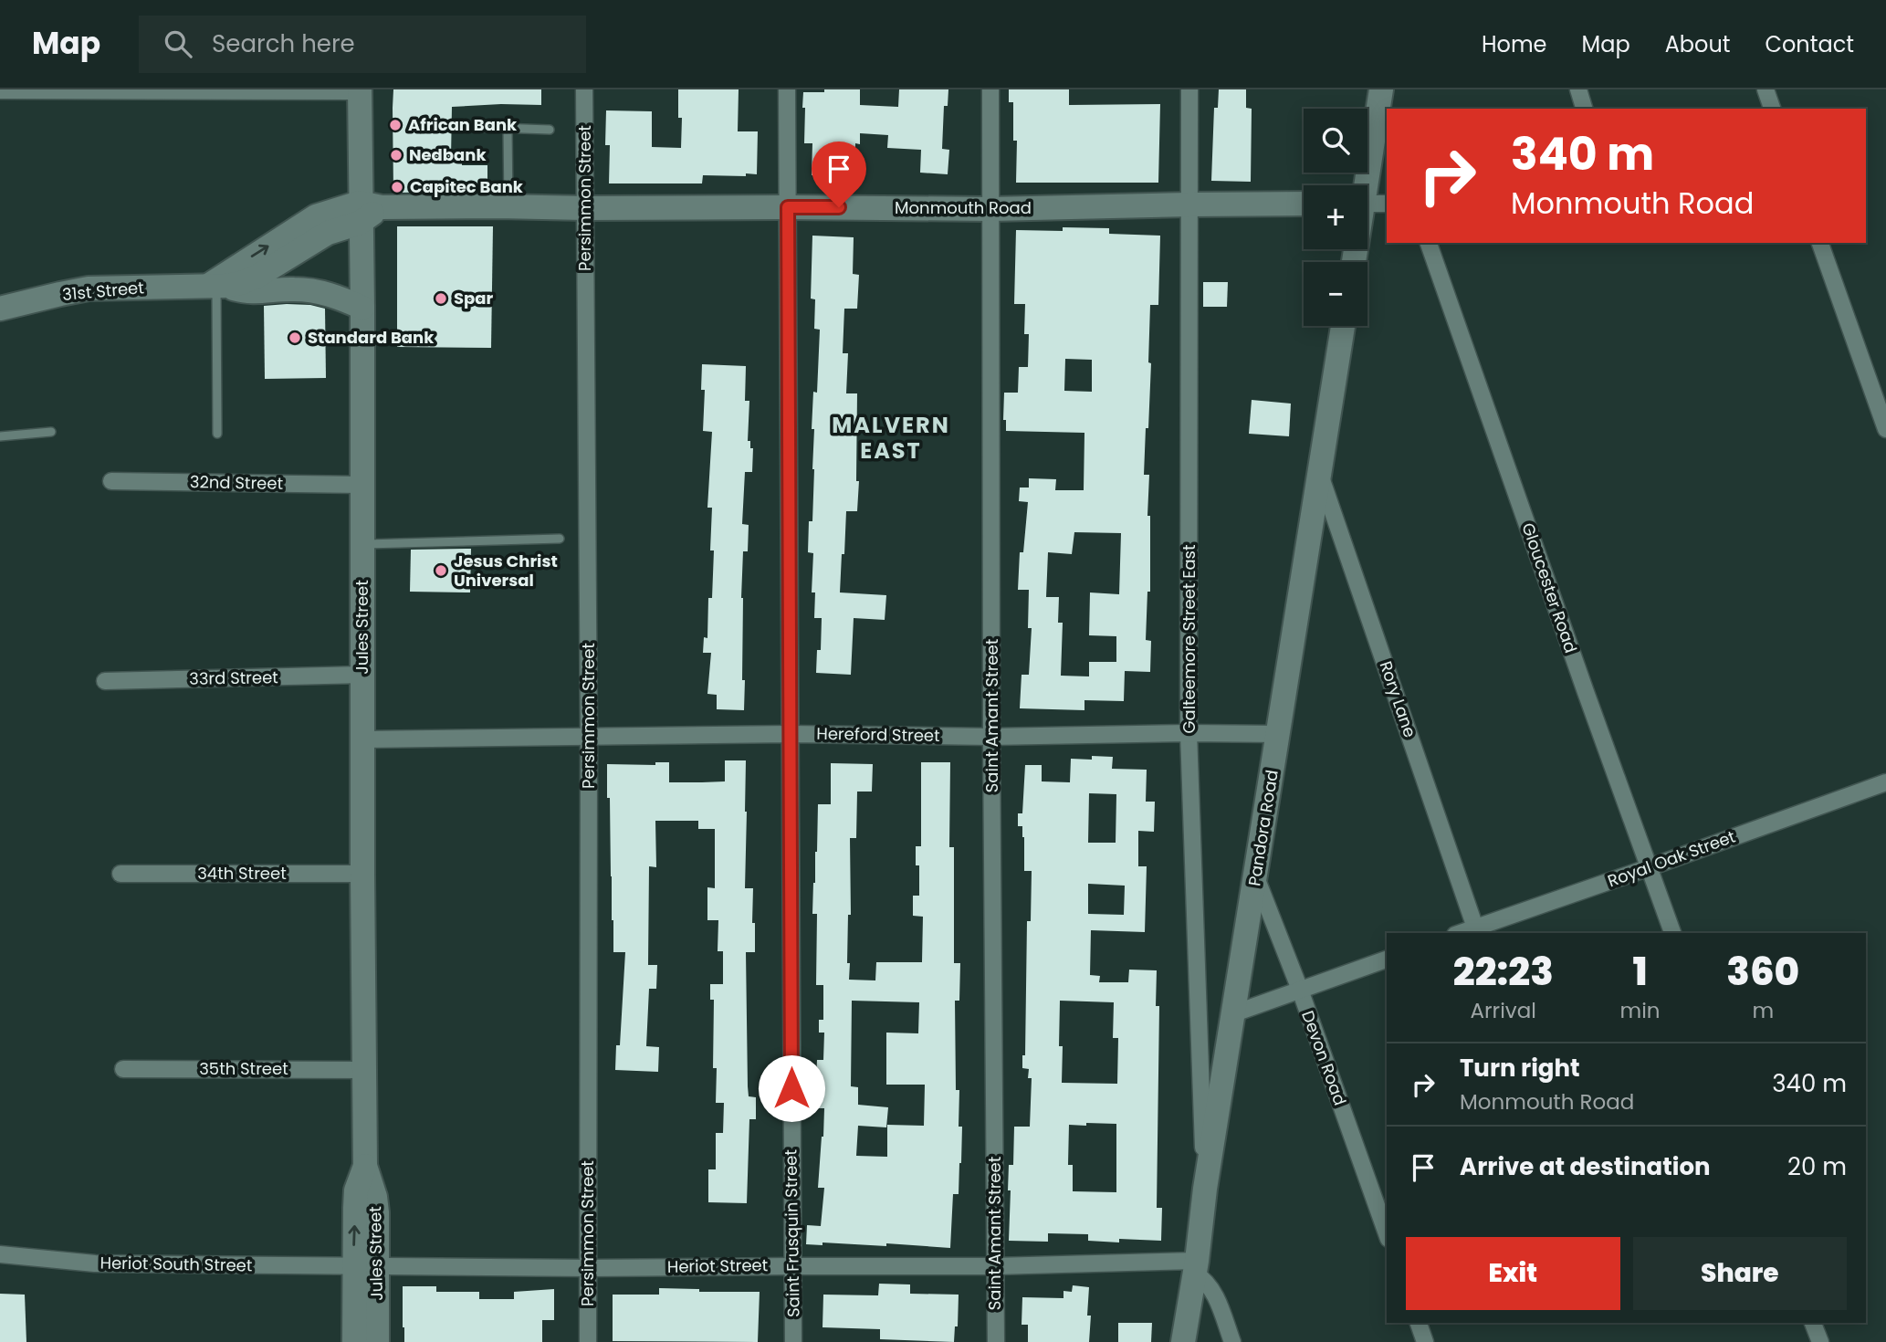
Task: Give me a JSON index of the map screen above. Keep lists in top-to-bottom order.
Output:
{
  "streets": {
    "street": [
      "Persimmon Street",
      "Monmouth Road",
      "31st Street",
      "32nd Street",
      "Gloucester Road",
      "Jules Street",
      "Galteemore Street East",
      "33rd Street",
      "Rory Lane",
      "Saint Amant Street",
      "Hereford Street",
      "Pandora Road",
      "Royal Oak Street",
      "34th Street",
      "Devon Road",
      "35th Street",
      "Saint Frusquin Street",
      "Heriot South Street",
      "Heriot Street"
    ]
  },
  "crossings": [
    ["Persimmon Street", "Monmouth Road"],
    ["Persimmon Street", "Hereford Street"],
    ["Persimmon Street", "Heriot Street"],
    ["Monmouth Road", "31st Street"],
    ["Monmouth Road", "Jules Street"],
    ["Monmouth Road", "Galteemore Street East"],
    ["Monmouth Road", "Saint Amant Street"],
    ["Monmouth Road", "Saint Frusquin Street"],
    ["31st Street", "Jules Street"],
    ["32nd Street", "Jules Street"],
    ["Gloucester Road", "Royal Oak Street"],
    ["Jules Street", "33rd Street"],
    ["Jules Street", "Hereford Street"],
    ["Jules Street", "34th Street"],
    ["Jules Street", "35th Street"],
    ["Jules Street", "Heriot South Street"],
    ["Jules Street", "Heriot Street"],
    ["Galteemore Street East", "Hereford Street"],
    ["Galteemore Street East", "Pandora Road"],
    ["Rory Lane", "Pandora Road"],
    ["Rory Lane", "Royal Oak Street"],
    ["Saint Amant Street", "Hereford Street"],
    ["Saint Amant Street", "Heriot Street"],
    ["Hereford Street", "Pandora Road"],
    ["Hereford Street", "Saint Frusquin Street"],
    ["Pandora Road", "Devon Road"],
    ["Pandora Road", "Heriot Street"],
    ["Saint Frusquin Street", "Heriot Street"],
    ["Heriot South Street", "Heriot Street"]
  ],
  "districts": ["MALVERN EAST"],
  "places": [
    "African Bank",
    "Nedbank",
    "Capitec Bank",
    "Spar",
    "Standard Bank",
    "Jesus Christ Universal"
  ],
  "page": {
    "header": "Map",
    "search": "Search here",
    "nav": [
      "Home",
      "Map",
      "About",
      "Contact"
    ],
    "map_buttons": ["+", "−"],
    "turn": ["340 m", "Monmouth Road"],
    "eta": [
      "22:23",
      "Arrival",
      "1",
      "min",
      "360",
      "m"
    ],
    "list": [
      {
        "name": "Turn right",
        "note": "Monmouth Road",
        "value": "340 m"
      },
      {
        "name": "Arrive at destination",
        "value": "20 m"
      }
    ],
    "buttons": ["Exit", "Share"]
  }
}
